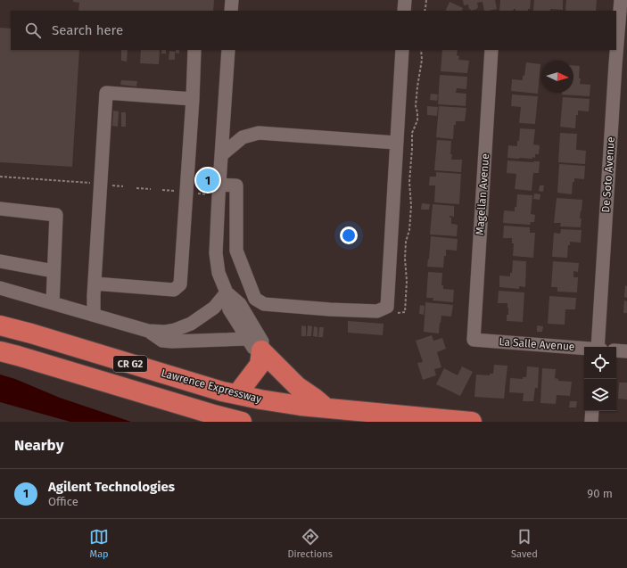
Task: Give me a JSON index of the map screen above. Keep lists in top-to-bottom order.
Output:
{
  "streets": {
    "highway": ["CR G2", "Lawrence Expressway"],
    "street": ["De Soto Avenue", "Magellan Avenue", "La Salle Avenue"]
  },
  "crossings": [
    ["Magellan Avenue", "La Salle Avenue"]
  ],
  "north": "right",
  "page": {
    "search": "Search here",
    "pins": "1",
    "heading": "Nearby",
    "list": [
      {
        "mark": "1",
        "name": "Agilent Technologies",
        "note": "Office",
        "value": "90 m"
      }
    ],
    "nav": ["Map", "Directions", "Saved"]
  }
}
